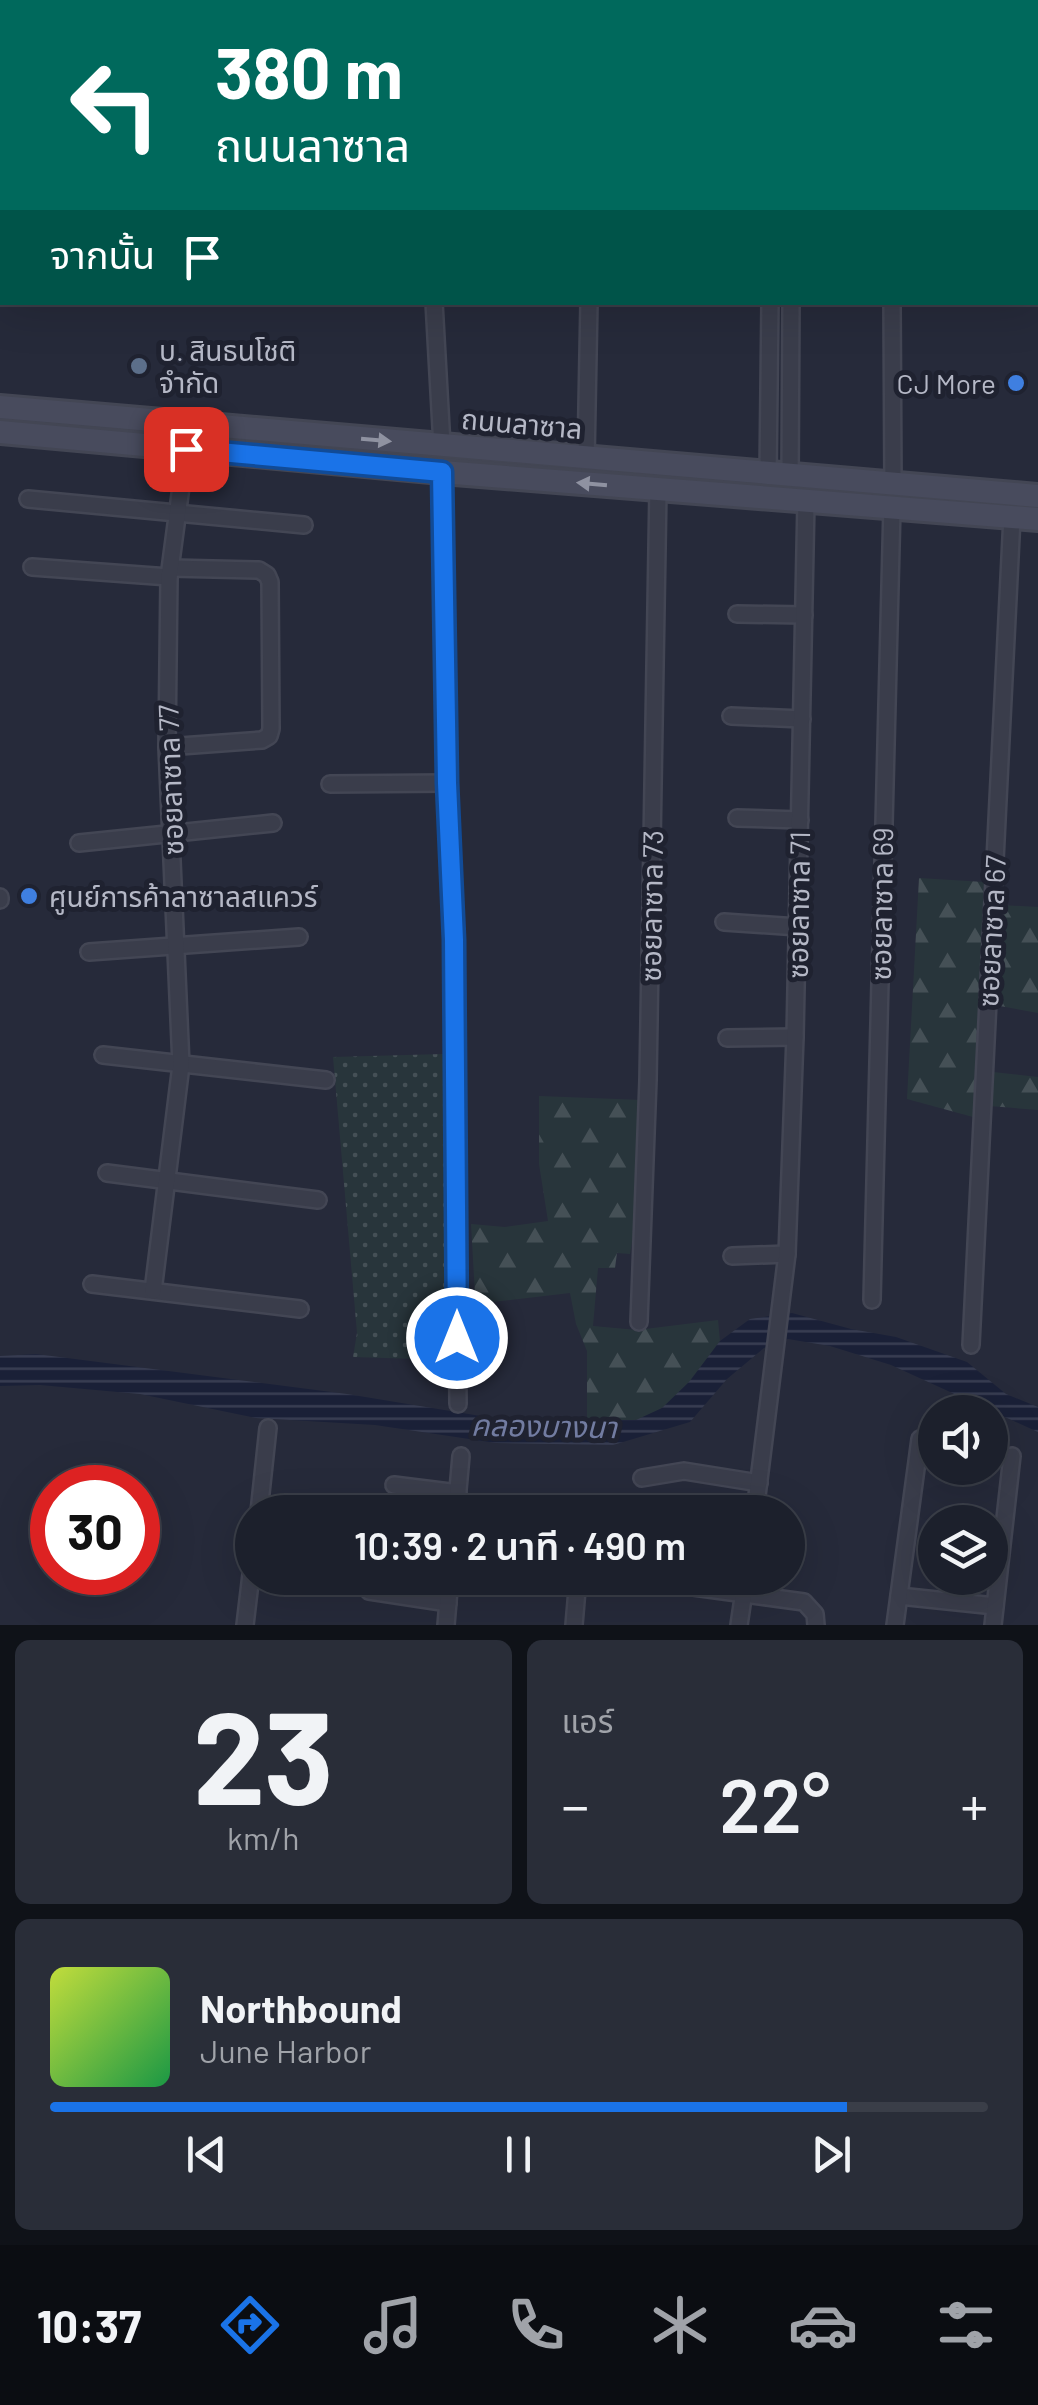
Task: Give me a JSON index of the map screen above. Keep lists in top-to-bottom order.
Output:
{
  "streets": {
    "street": [
      "ถนนลาซาล",
      "ซอยลาซาล 77",
      "ซอยลาซาล 69",
      "ซอยลาซาล 71",
      "ซอยลาซาล 73",
      "ซอยลาซาล 67"
    ]
  },
  "crossings": [
    ["ถนนลาซาล", "ซอยลาซาล 77"],
    ["ถนนลาซาล", "ซอยลาซาล 69"],
    ["ถนนลาซาล", "ซอยลาซาล 71"],
    ["ถนนลาซาล", "ซอยลาซาล 73"]
  ],
  "water": ["คลองบางนา"],
  "places": ["บ. สินธนโชติ จำกัด", "CJ More", "ศูนย์การค้าลาซาลสแควร์"],
  "page": {
    "turn": ["380 m", "ถนนลาซาล"],
    "then": "จากนั้น",
    "limit": "30",
    "trip": "10:39 · 2 นาที · 490 m",
    "tile": [
      ["23", "km/h"],
      "แอร์"
    ],
    "heat": ["−", "22°", "+"],
    "song": ["Northbound", "June Harbor"],
    "tabs": "10:37"
  }
}
